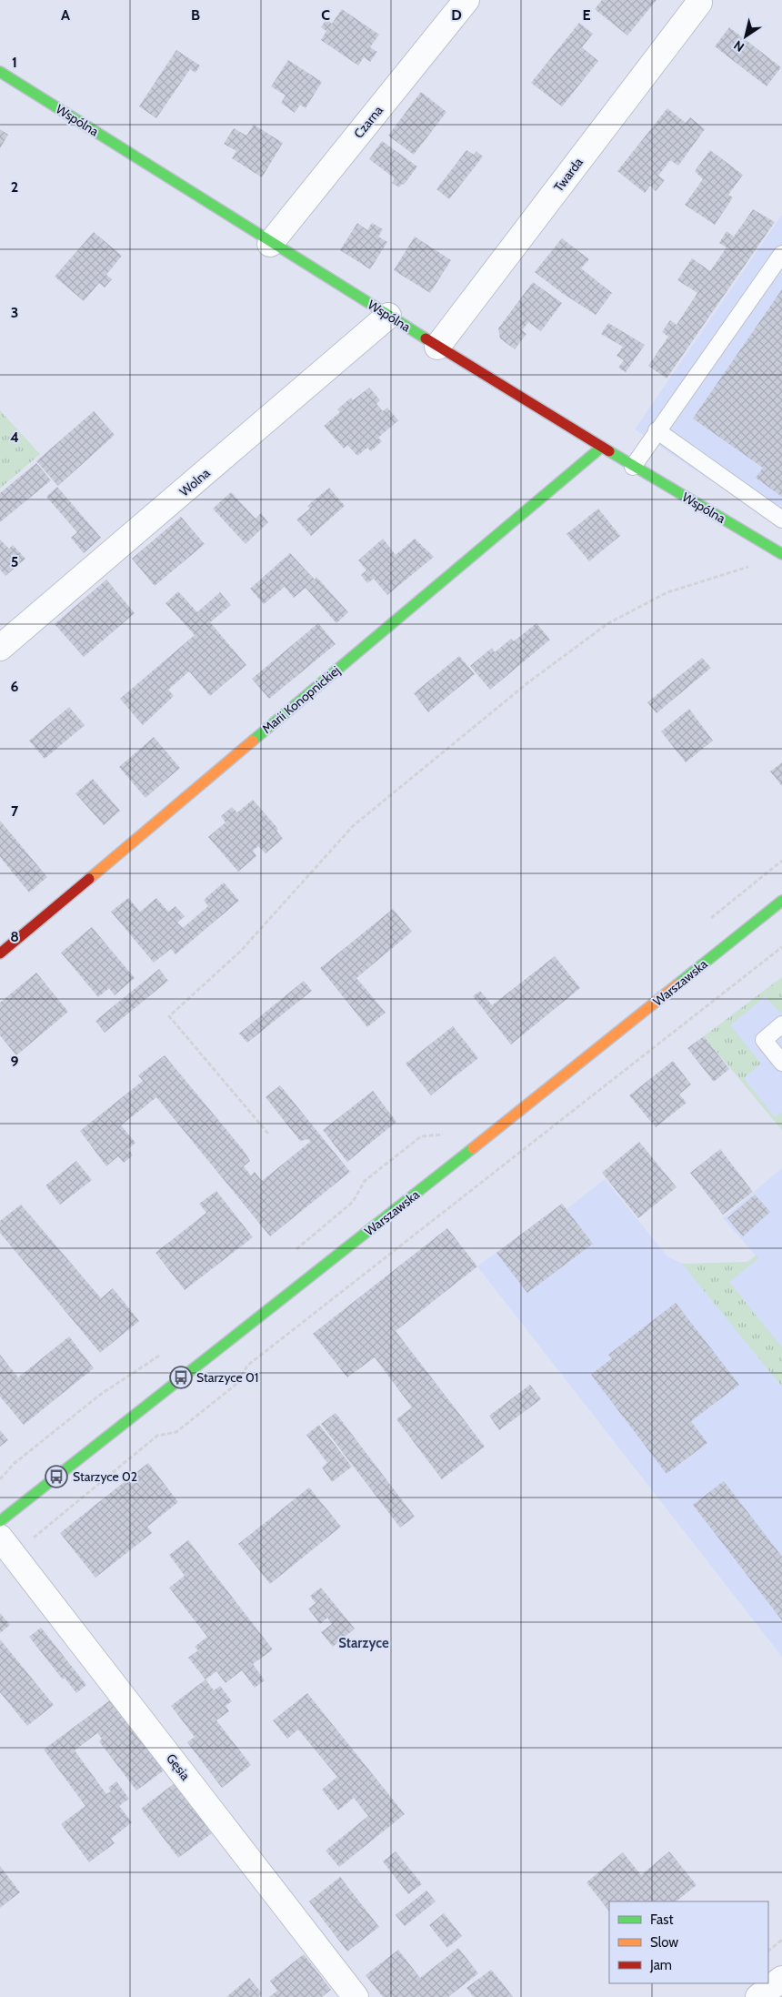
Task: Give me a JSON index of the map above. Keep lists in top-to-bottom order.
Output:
{
  "streets": {
    "street": [
      "Wspólna",
      "Czarna",
      "Twarda",
      "Wolna",
      "Marii Konopnickiej",
      "Warszawska",
      "Gęsia"
    ]
  },
  "crossings": [
    ["Wspólna", "Czarna"],
    ["Wspólna", "Twarda"],
    ["Wspólna", "Wolna"],
    ["Wspólna", "Marii Konopnickiej"]
  ],
  "districts": ["Starzyce"],
  "places": {
    "bus stop": ["Starzyce 01", "Starzyce 02"]
  },
  "legend": ["Fast", "Slow", "Jam"],
  "north": "bottom left",
  "grid": {
    "columns": [
      "A",
      "B",
      "C",
      "D",
      "E"
    ],
    "rows": [
      "1",
      "2",
      "3",
      "4",
      "5",
      "6",
      "7",
      "8",
      "9"
    ]
  }
}
